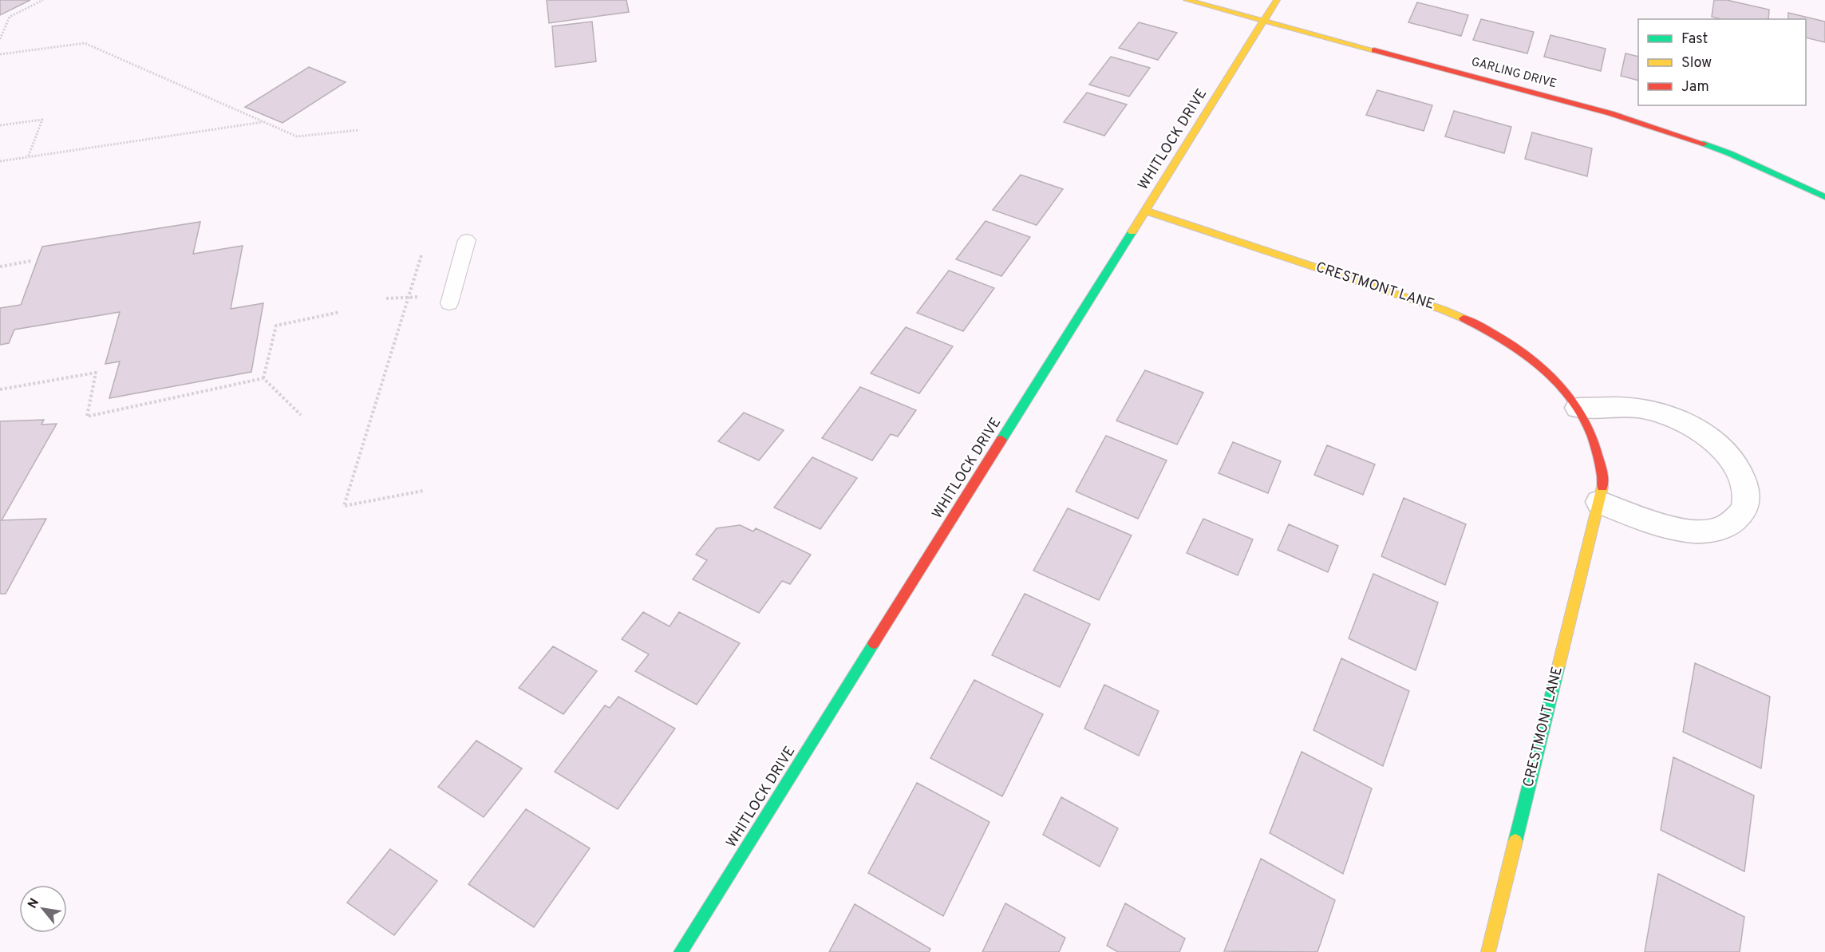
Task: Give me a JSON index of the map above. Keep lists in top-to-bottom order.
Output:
{
  "streets": {
    "street": ["GARLING DRIVE", "WHITLOCK DRIVE", "CRESTMONT LANE"]
  },
  "crossings": [
    ["GARLING DRIVE", "WHITLOCK DRIVE"],
    ["WHITLOCK DRIVE", "CRESTMONT LANE"]
  ],
  "legend": ["Fast", "Slow", "Jam"],
  "north": "top left"
}
